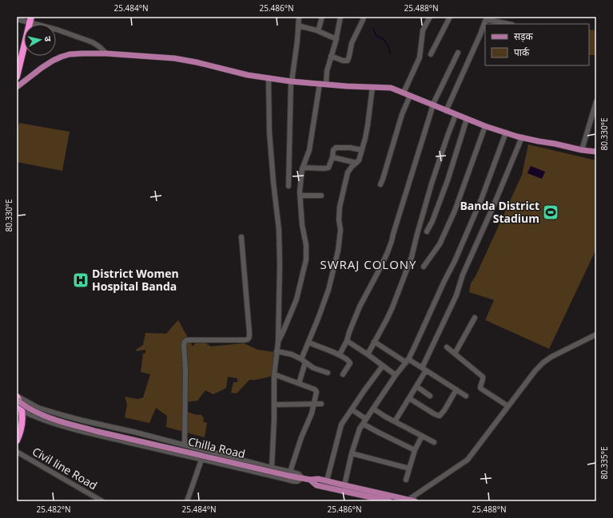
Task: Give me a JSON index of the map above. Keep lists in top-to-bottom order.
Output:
{
  "streets": {
    "main road": ["Chilla Road"],
    "street": ["Civil line Road"]
  },
  "districts": ["SWRAJ COLONY"],
  "places": {
    "sports": ["Banda District Stadium"],
    "hospital": ["District Women Hospital Banda"]
  },
  "legend": ["सड़क", "पार्क"],
  "north": "right",
  "coordinates": [
    "25.484°N",
    "25.486°N",
    "25.488°N",
    "80.330°E",
    "80.335°E",
    "25.482°N"
  ]
}
